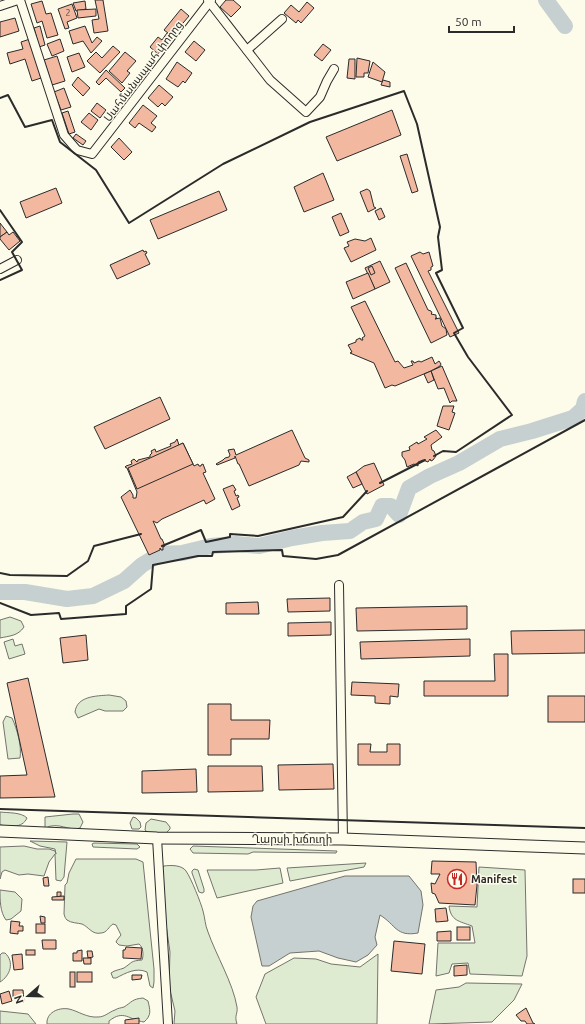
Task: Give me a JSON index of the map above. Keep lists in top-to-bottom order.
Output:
{
  "streets": {
    "main road": ["Ղարսի խճուղի"],
    "street": ["Սահմանապահ փողոց"]
  },
  "places": {
    "restaurant": ["Manifest"]
  },
  "house_numbers": ["2"],
  "scale_bar": "50 m",
  "north": "left"
}
